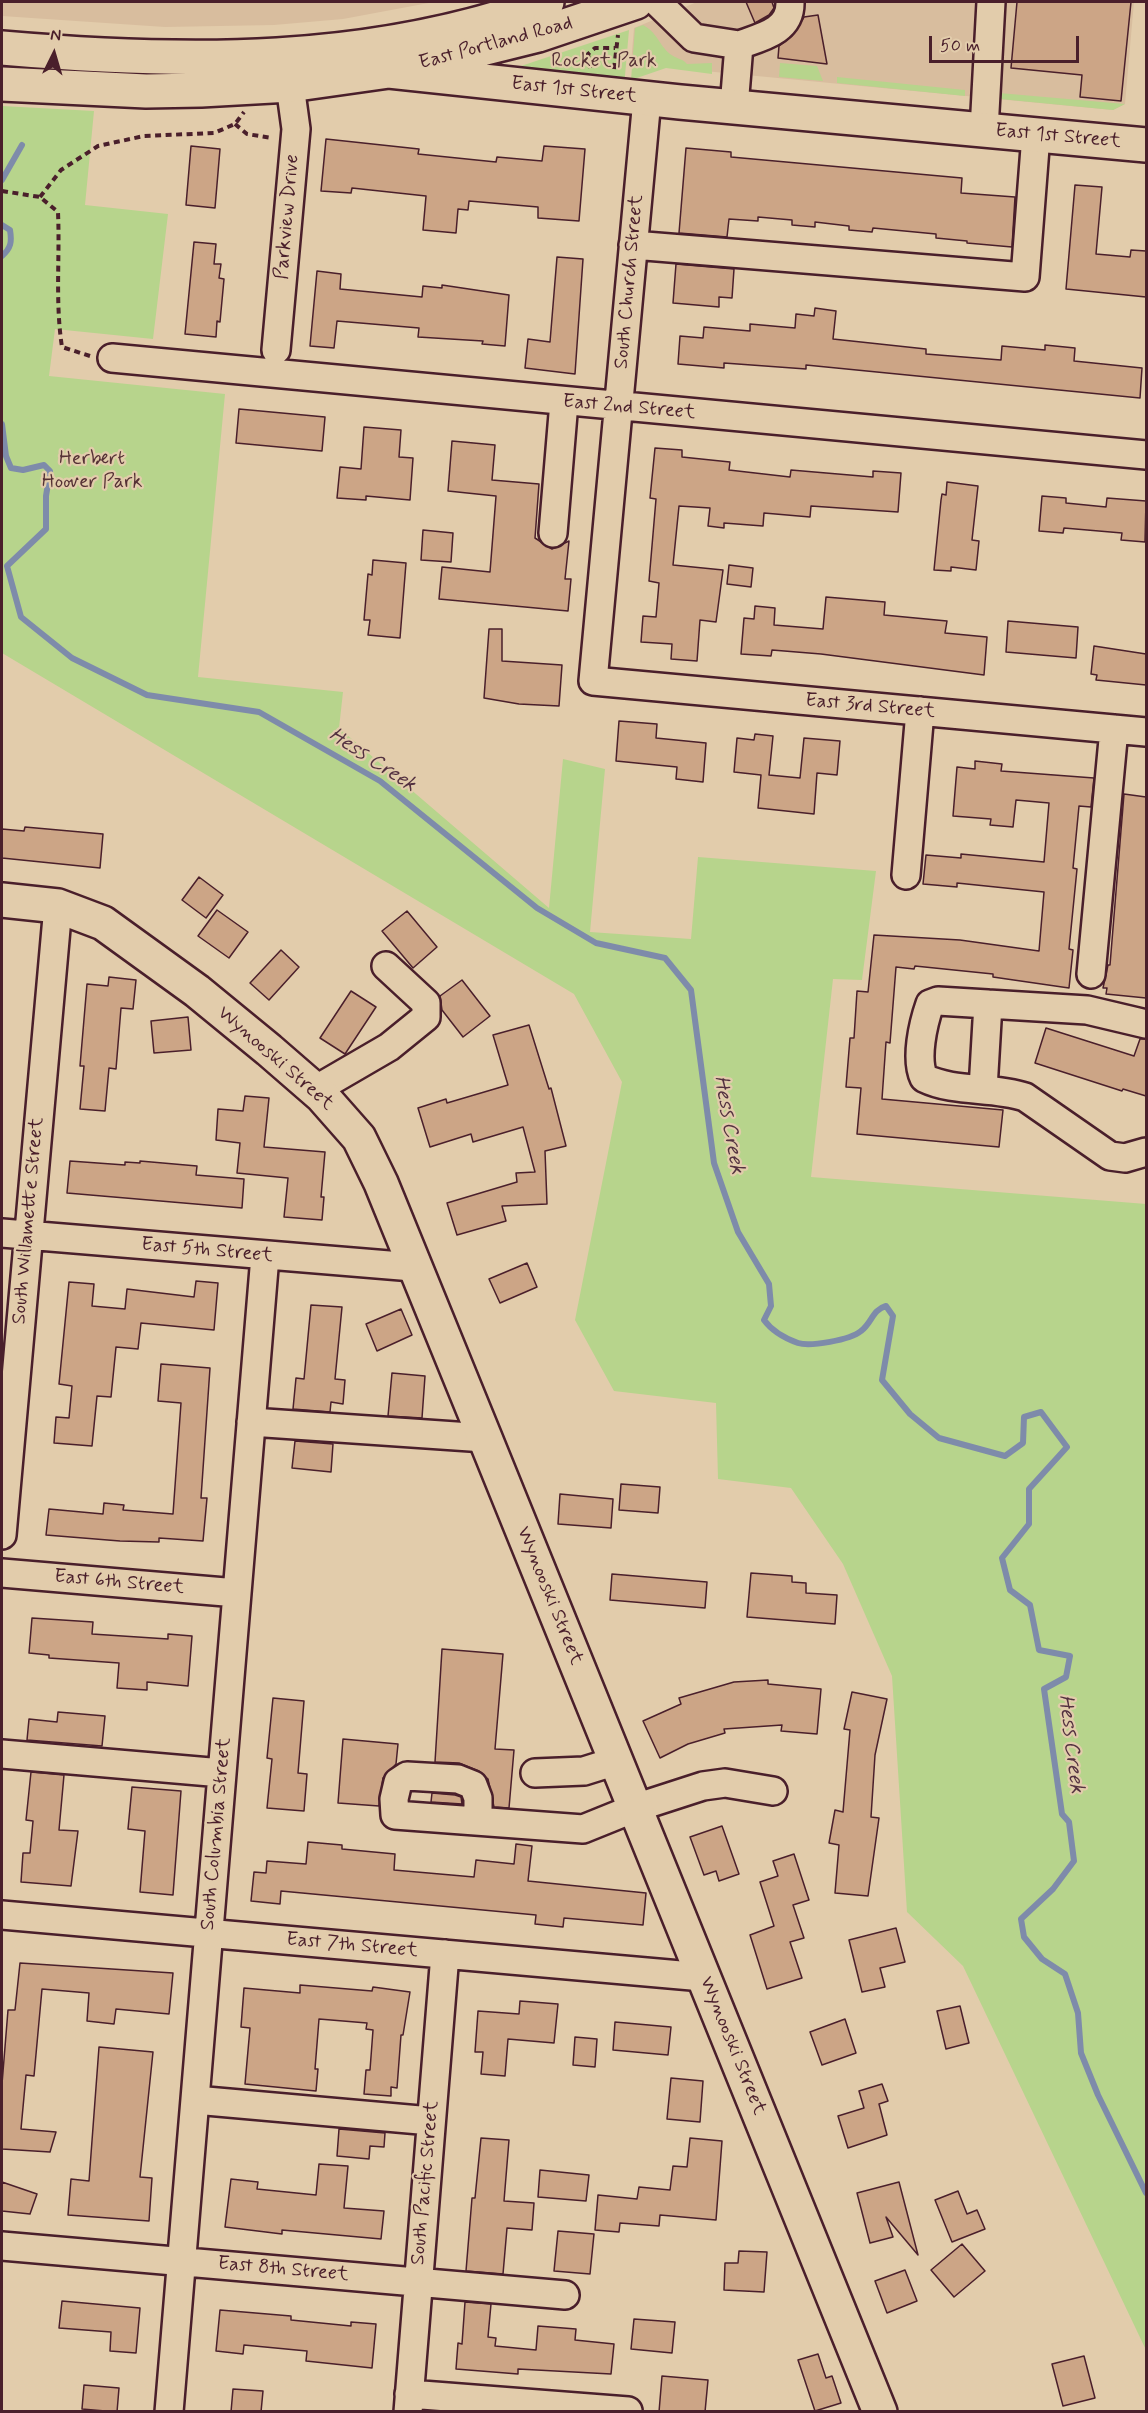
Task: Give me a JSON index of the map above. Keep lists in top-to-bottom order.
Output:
{
  "streets": {
    "main road": ["East Portland Road", "East 1st Street", "Wynooski Street"],
    "street": [
      "Parkview Drive",
      "South Church Street",
      "East 2nd Street",
      "East 3rd Street",
      "South Willamette Street",
      "East 5th Street",
      "East 6th Street",
      "South Columbia Street",
      "East 7th Street",
      "South Pacific Street",
      "East 8th Street"
    ]
  },
  "crossings": [
    ["East Portland Road", "East 1st Street"],
    ["East 1st Street", "Parkview Drive"],
    ["East 1st Street", "South Church Street"],
    ["South Church Street", "East 2nd Street"],
    ["South Church Street", "East 3rd Street"],
    ["Wynooski Street", "South Willamette Street"],
    ["Wynooski Street", "East 5th Street"],
    ["Wynooski Street", "East 7th Street"],
    ["South Willamette Street", "East 5th Street"],
    ["East 5th Street", "South Columbia Street"],
    ["East 6th Street", "South Columbia Street"],
    ["South Columbia Street", "East 7th Street"],
    ["South Columbia Street", "East 8th Street"],
    ["East 7th Street", "South Pacific Street"],
    ["South Pacific Street", "East 8th Street"]
  ],
  "water": ["Hess Creek"],
  "parks": ["Rocket Park", "Herbert Hoover Park"],
  "scale_bar": "50 m",
  "north": "top"
}
